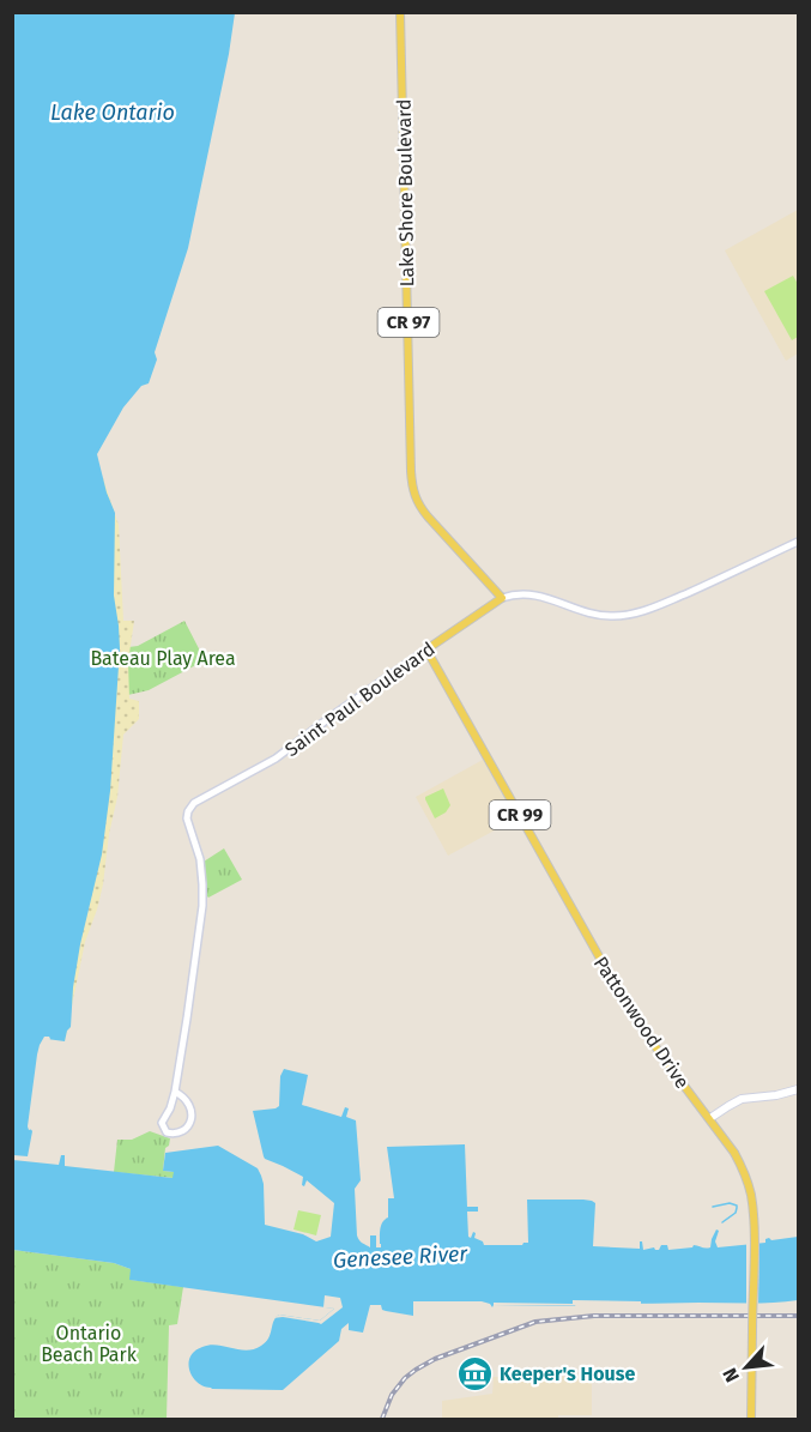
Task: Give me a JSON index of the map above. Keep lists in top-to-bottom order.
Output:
{
  "streets": {
    "main road": [
      "Lake Shore Boulevard",
      "CR 97",
      "Saint Paul Boulevard",
      "CR 99",
      "Pattonwood Drive"
    ]
  },
  "crossings": [
    ["Lake Shore Boulevard", "Saint Paul Boulevard"],
    ["Saint Paul Boulevard", "Pattonwood Drive"]
  ],
  "water": ["Lake Ontario", "Genesee River"],
  "parks": ["Bateau Play Area", "Ontario Beach Park"],
  "places": {
    "museum": ["Keeper's House"]
  },
  "north": "bottom left"
}
